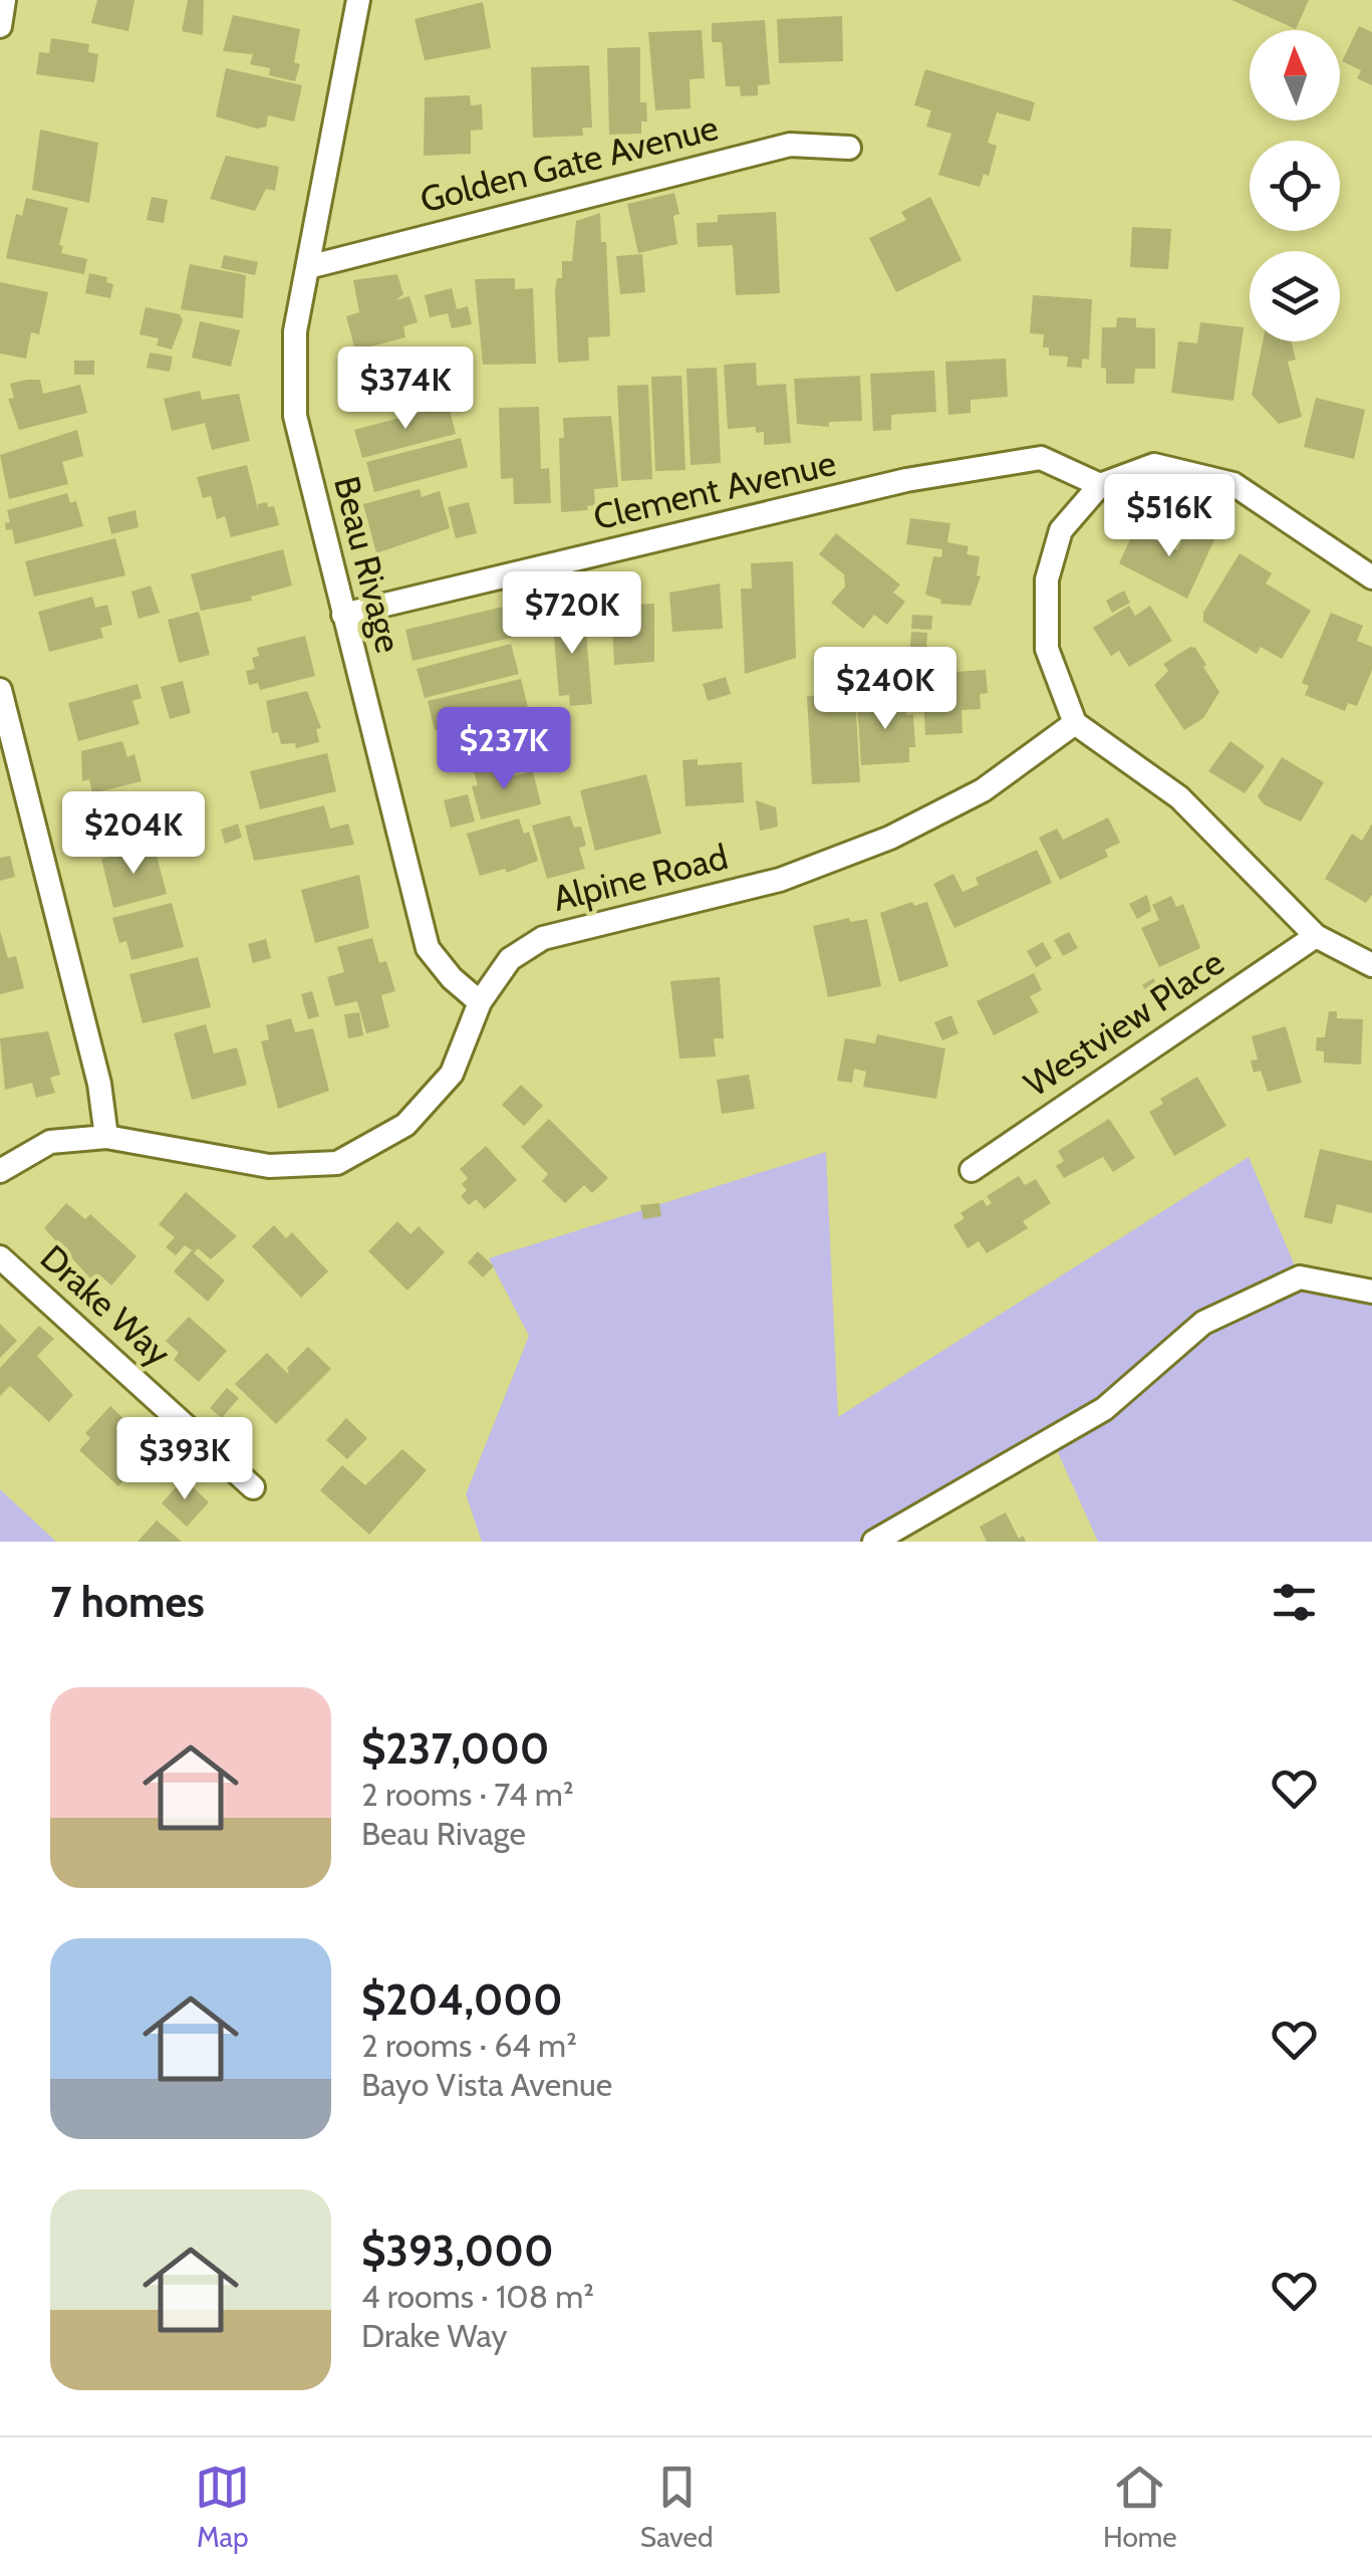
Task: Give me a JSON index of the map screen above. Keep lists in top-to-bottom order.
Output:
{
  "streets": {
    "street": [
      "Golden Gate Avenue",
      "Clement Avenue",
      "Beau Rivage",
      "Alpine Road",
      "Westview Place",
      "Drake Way"
    ]
  },
  "crossings": [
    ["Golden Gate Avenue", "Beau Rivage"],
    ["Clement Avenue", "Beau Rivage"],
    ["Beau Rivage", "Alpine Road"]
  ],
  "north": "top",
  "page": {
    "price": [
      "$374K",
      "$516K",
      "$720K",
      "$240K",
      "$237K",
      "$204K",
      "$393K"
    ],
    "heading": "7 homes",
    "list": [
      {
        "name": "$237,000",
        "note": "2 rooms · 74 m² · Beau Rivage"
      },
      {
        "name": "$204,000",
        "note": "2 rooms · 64 m² · Bayo Vista Avenue"
      },
      {
        "name": "$393,000",
        "note": "4 rooms · 108 m² · Drake Way"
      }
    ],
    "tabs": ["Map", "Saved", "Home"]
  }
}
